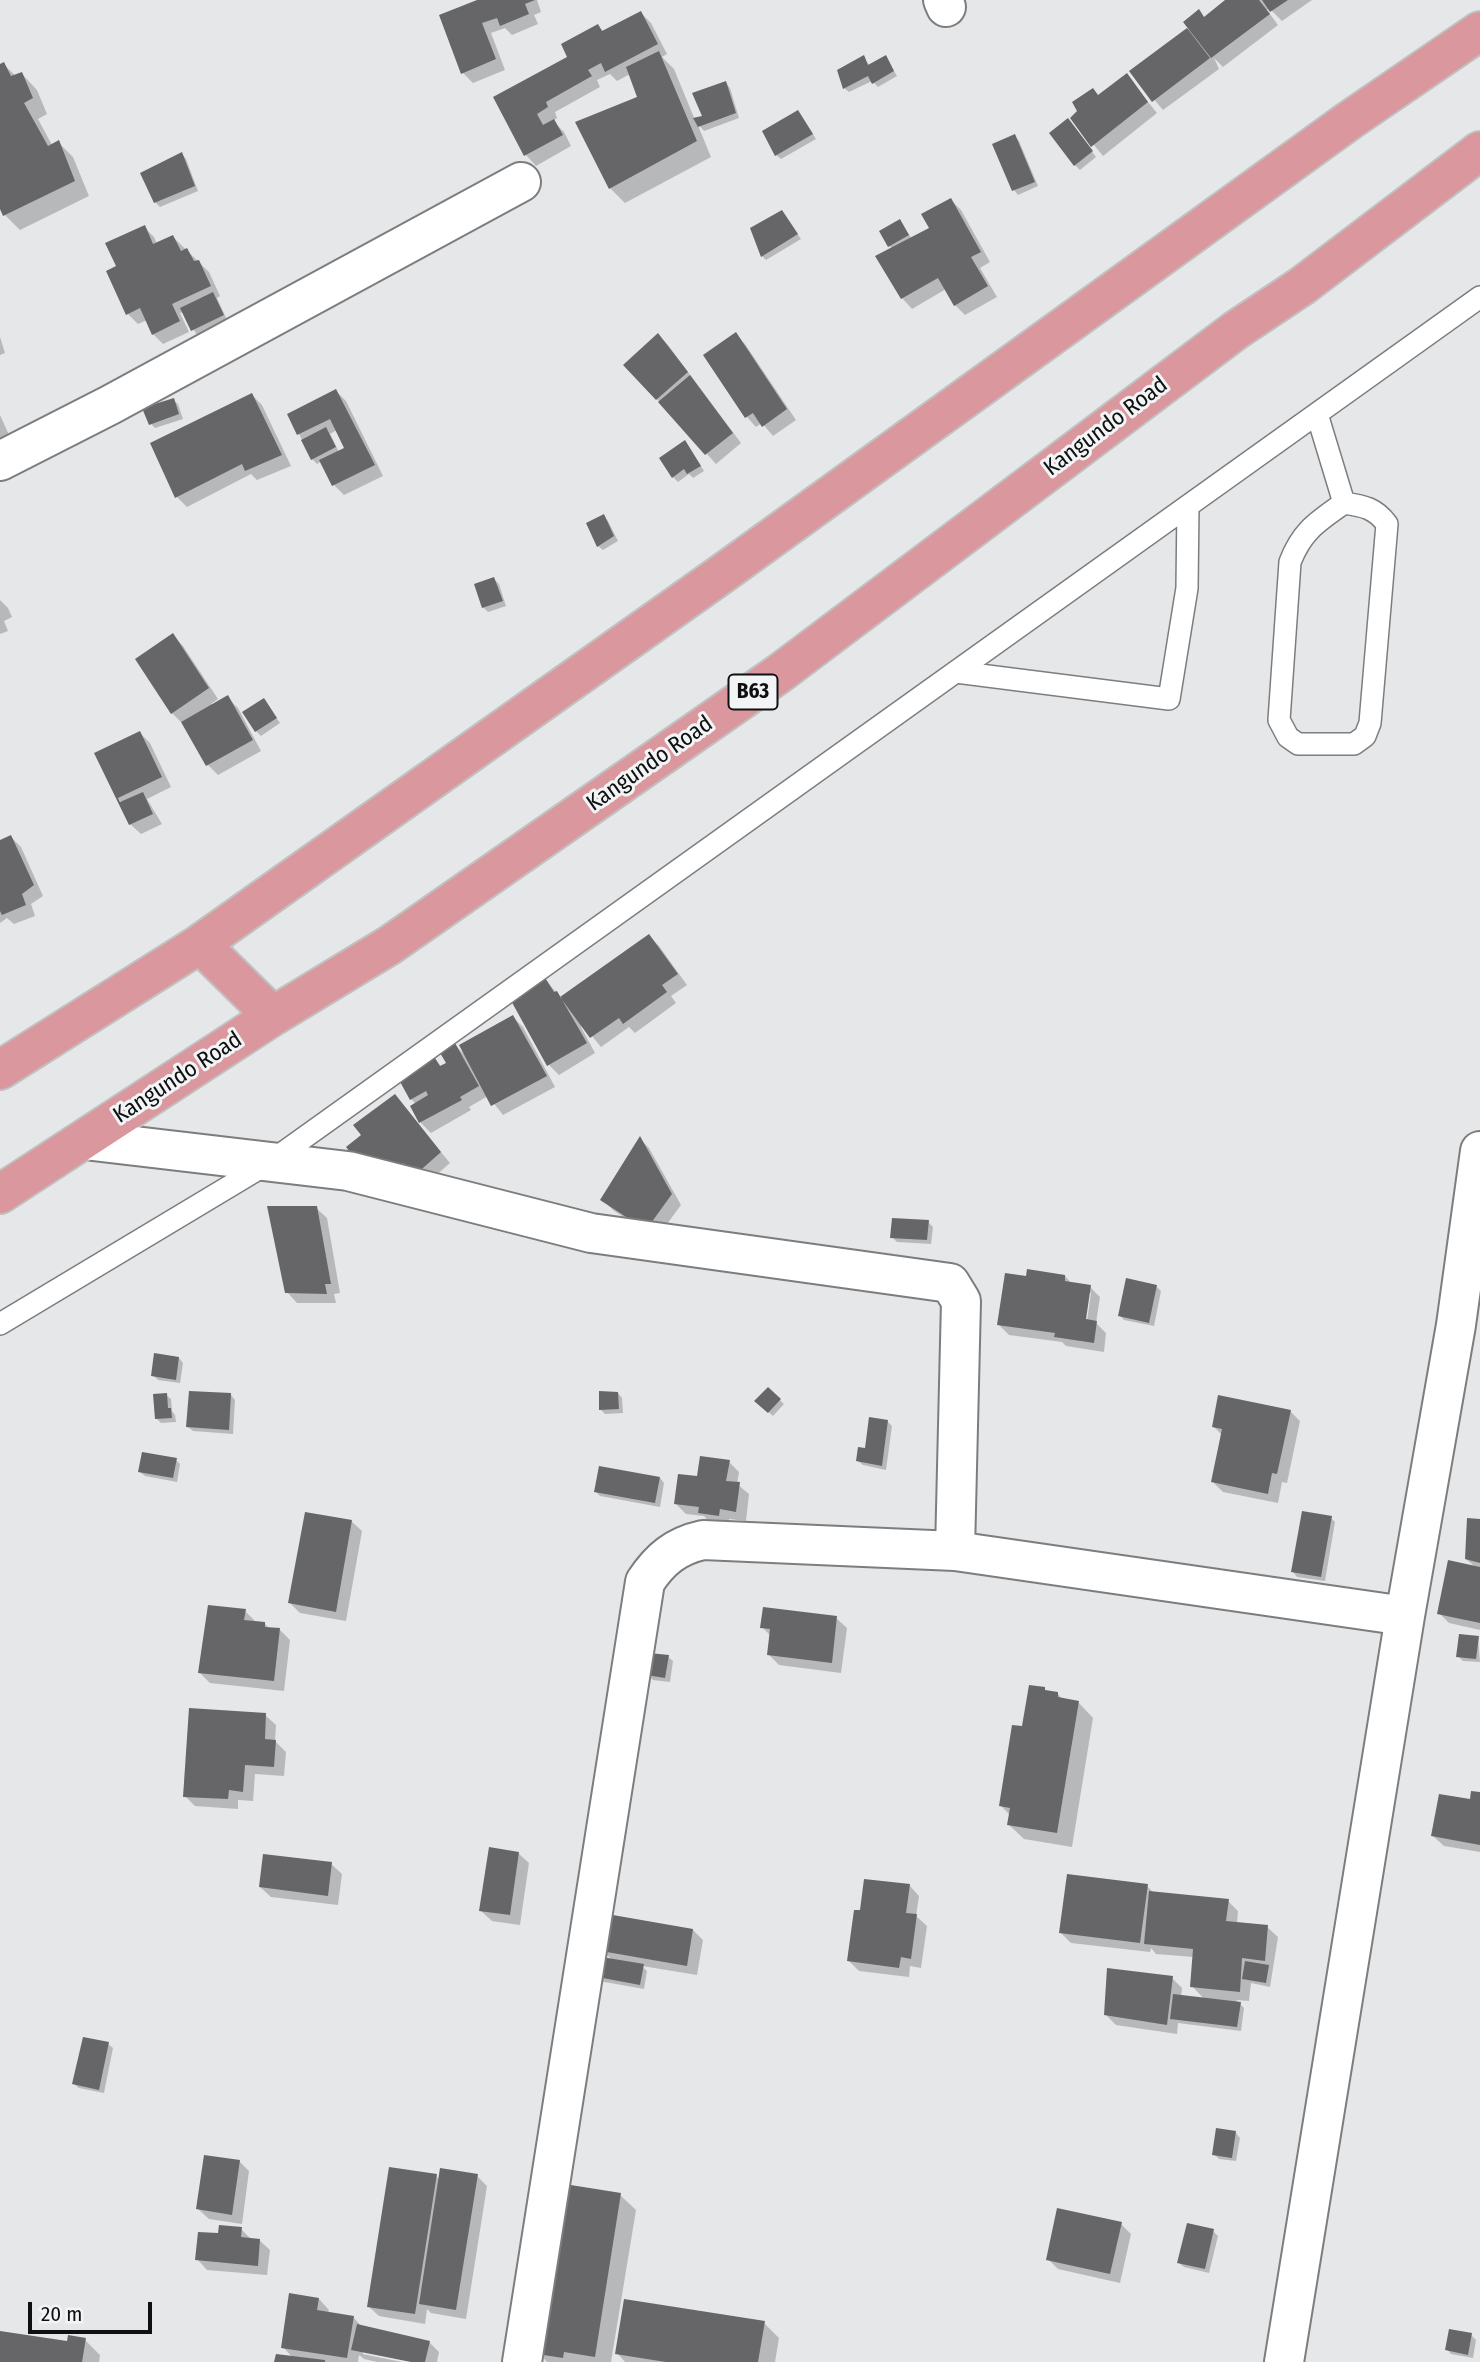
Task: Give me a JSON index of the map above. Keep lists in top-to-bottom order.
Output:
{
  "streets": {
    "highway": ["Kangundo Road", "B63"]
  },
  "scale_bar": "20 m"
}
